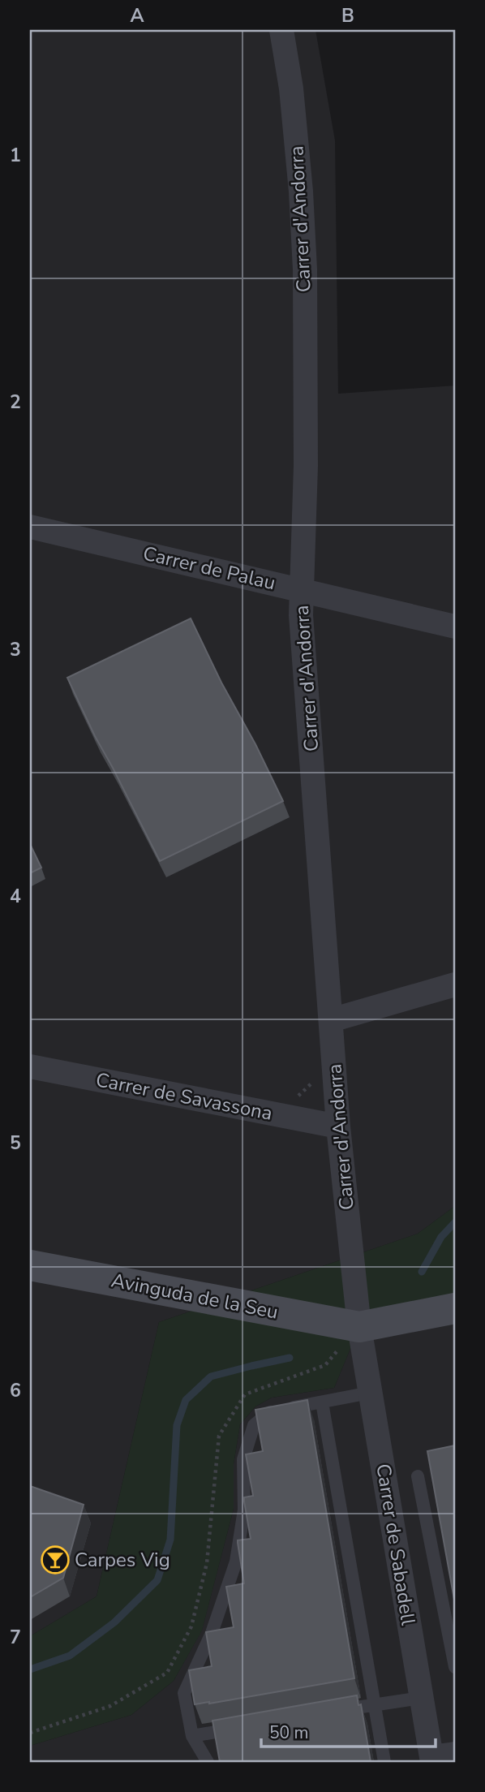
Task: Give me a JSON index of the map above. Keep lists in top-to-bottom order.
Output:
{
  "streets": {
    "street": [
      "Carrer d'Andorra",
      "Carrer de Palau",
      "Carrer de Savassona",
      "Avinguda de la Seu",
      "Carrer de Sabadell"
    ]
  },
  "crossings": [
    ["Carrer d'Andorra", "Carrer de Palau"],
    ["Carrer d'Andorra", "Carrer de Savassona"],
    ["Carrer d'Andorra", "Avinguda de la Seu"],
    ["Carrer d'Andorra", "Carrer de Sabadell"],
    ["Avinguda de la Seu", "Carrer de Sabadell"]
  ],
  "places": {
    "bar": ["Carpes Vig"]
  },
  "scale_bar": "50 m",
  "grid": {
    "columns": ["A", "B"],
    "rows": [
      "1",
      "2",
      "3",
      "4",
      "5",
      "6",
      "7"
    ]
  }
}
